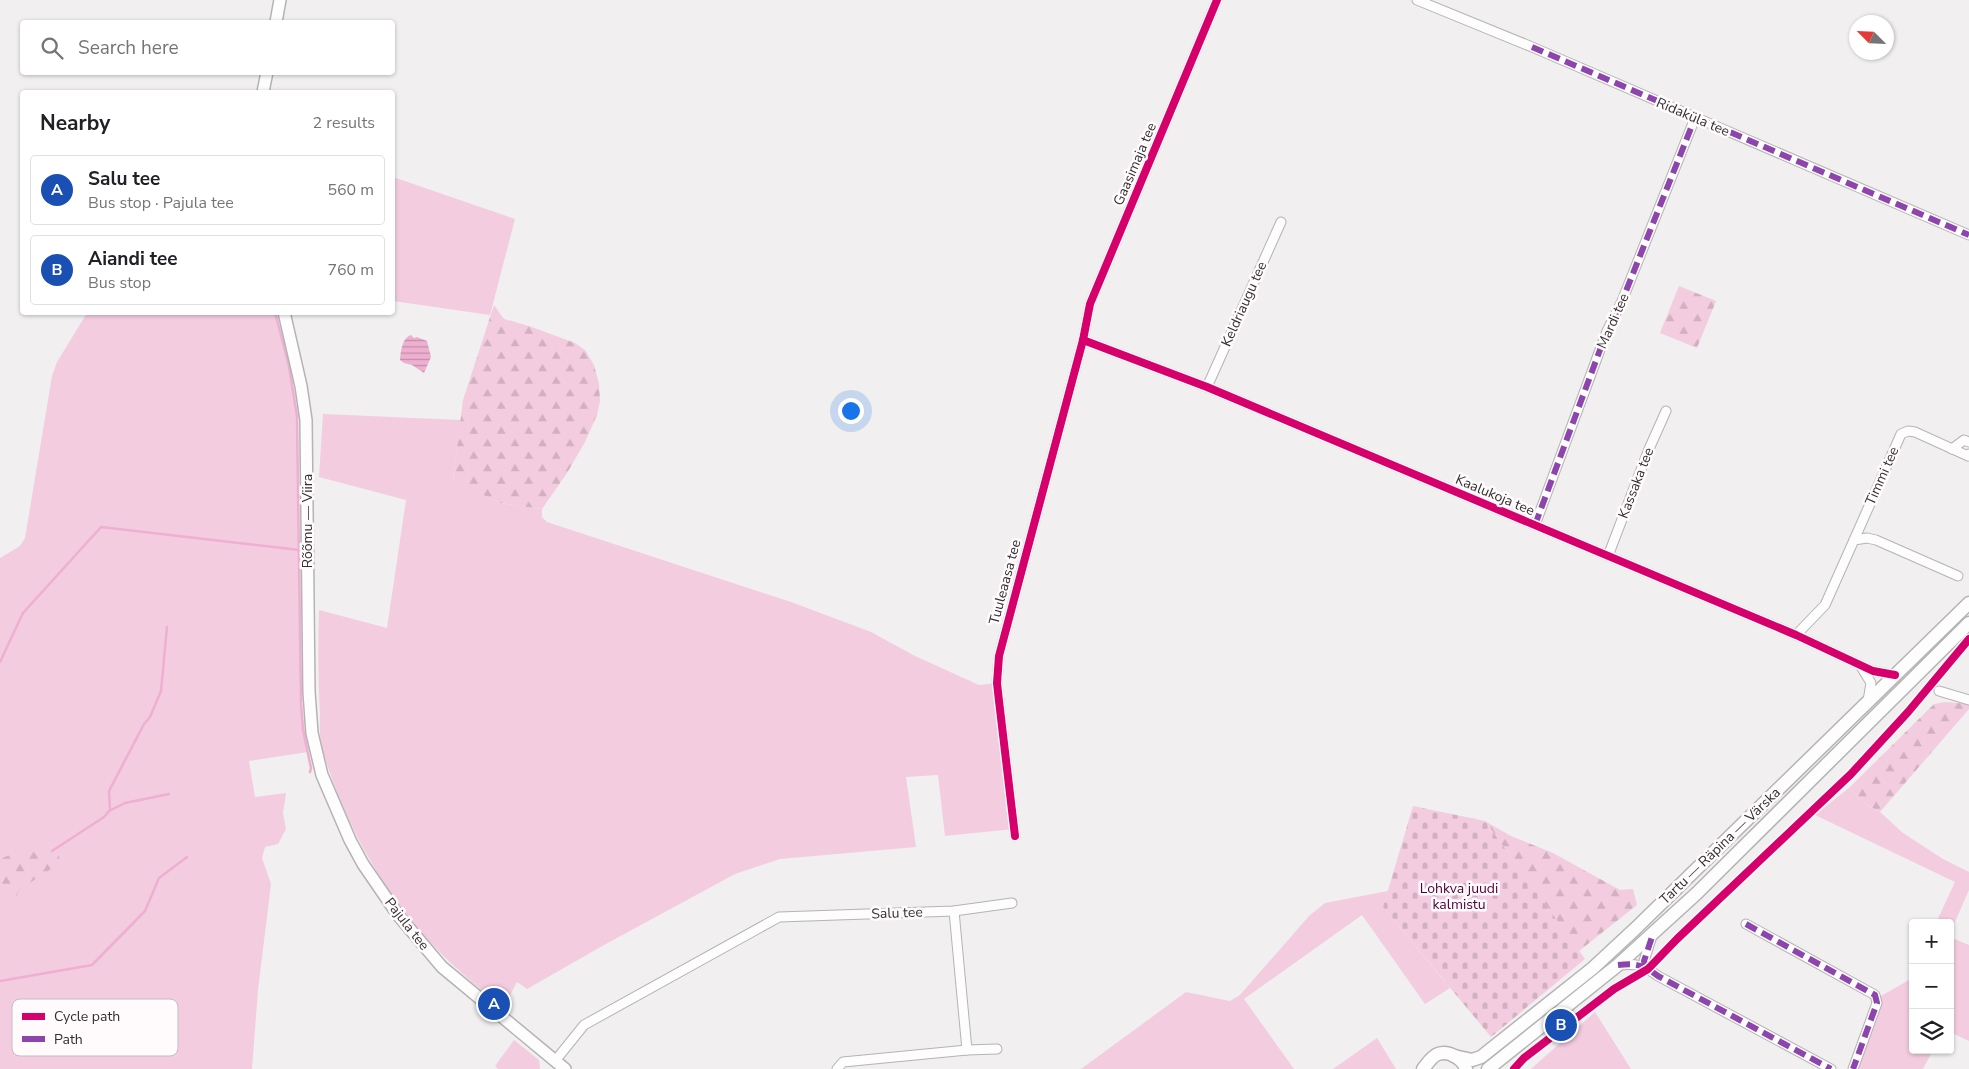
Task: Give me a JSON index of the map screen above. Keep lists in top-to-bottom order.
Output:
{
  "streets": {
    "main road": ["Tartu — Räpina — Värska"],
    "street": [
      "Ridaküla tee",
      "Gaasimaja tee",
      "Keldriaugu tee",
      "Mardi tee",
      "Timmi tee",
      "Kassaka tee",
      "Kaalukoja tee",
      "Rõõmu — Viira",
      "Tuuleaasa tee",
      "Salu tee",
      "Pajula tee"
    ]
  },
  "crossings": [
    ["Ridaküla tee", "Mardi tee"],
    ["Gaasimaja tee", "Kaalukoja tee"],
    ["Gaasimaja tee", "Tuuleaasa tee"],
    ["Keldriaugu tee", "Kaalukoja tee"],
    ["Mardi tee", "Kaalukoja tee"],
    ["Timmi tee", "Kaalukoja tee"],
    ["Kassaka tee", "Kaalukoja tee"],
    ["Kaalukoja tee", "Tuuleaasa tee"],
    ["Kaalukoja tee", "Tartu — Räpina — Värska"],
    ["Rõõmu — Viira", "Pajula tee"],
    ["Salu tee", "Pajula tee"]
  ],
  "parks": ["Lohkva juudi kalmistu"],
  "legend": ["Cycle path", "Path"],
  "north": "top left",
  "page": {
    "search": "Search here",
    "heading": ["Nearby", "2 results"],
    "list": [
      {
        "mark": "A",
        "name": "Salu tee",
        "note": "Bus stop · Pajula tee",
        "value": "560 m"
      },
      {
        "mark": "B",
        "name": "Aiandi tee",
        "note": "Bus stop",
        "value": "760 m"
      }
    ],
    "map_buttons": ["+", "−"],
    "pins": ["A", "B"]
  }
}
